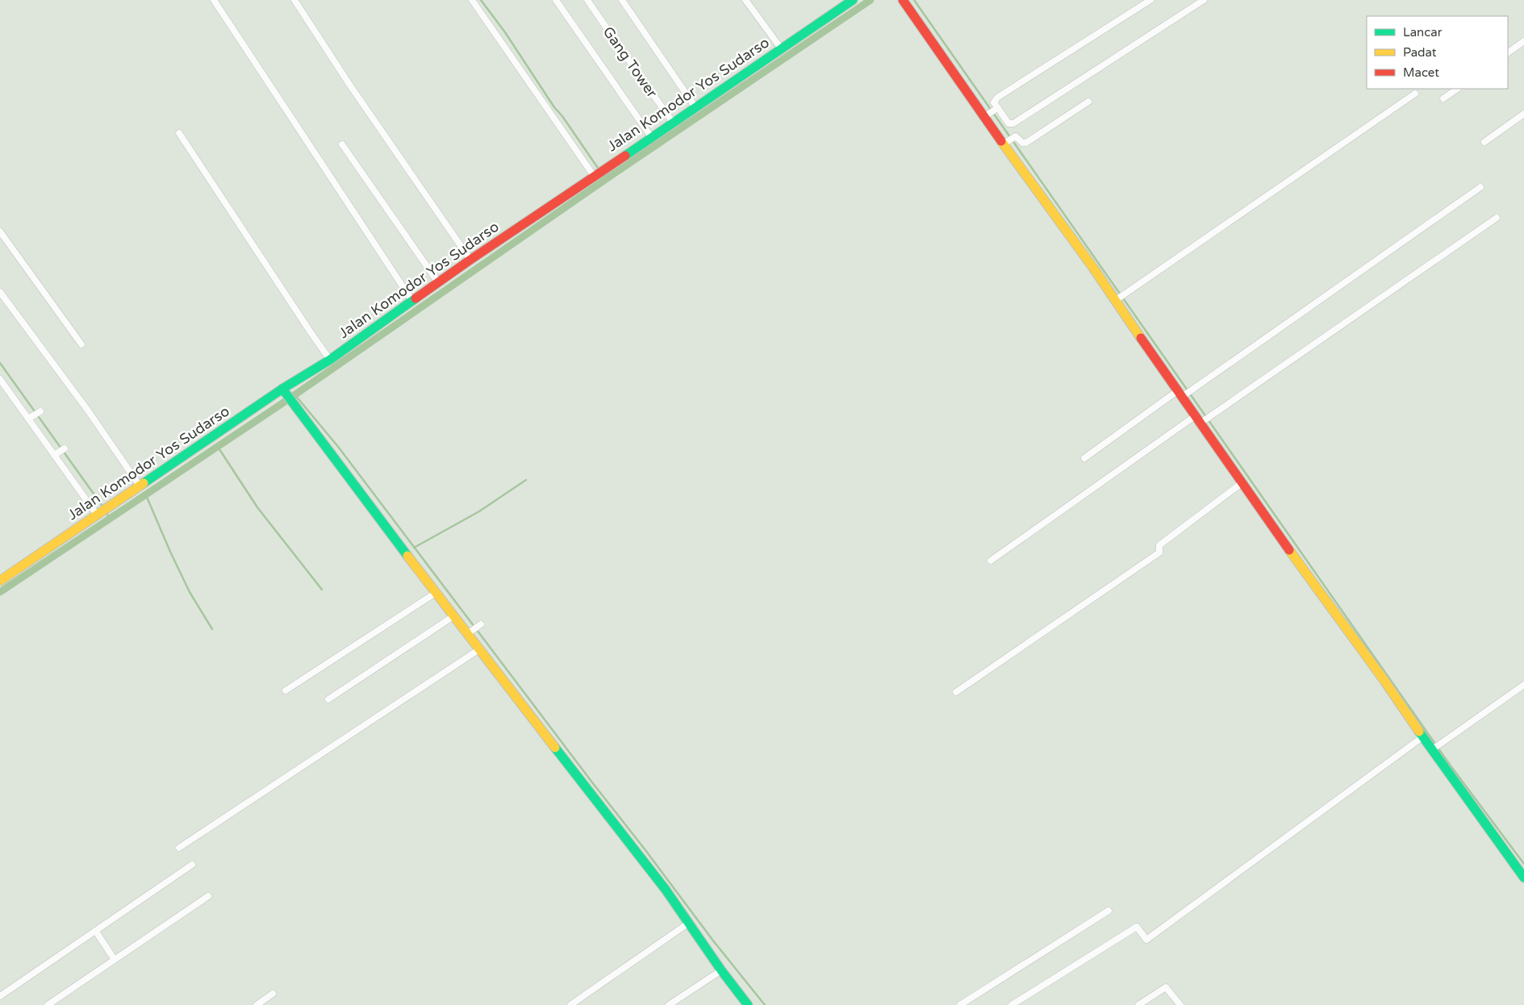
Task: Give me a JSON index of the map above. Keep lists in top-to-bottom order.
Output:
{
  "streets": {
    "street": ["Gang Tower", "Jalan Komodor Yos Sudarso"]
  },
  "crossings": [
    ["Gang Tower", "Jalan Komodor Yos Sudarso"]
  ],
  "legend": ["Lancar", "Padat", "Macet"]
}
